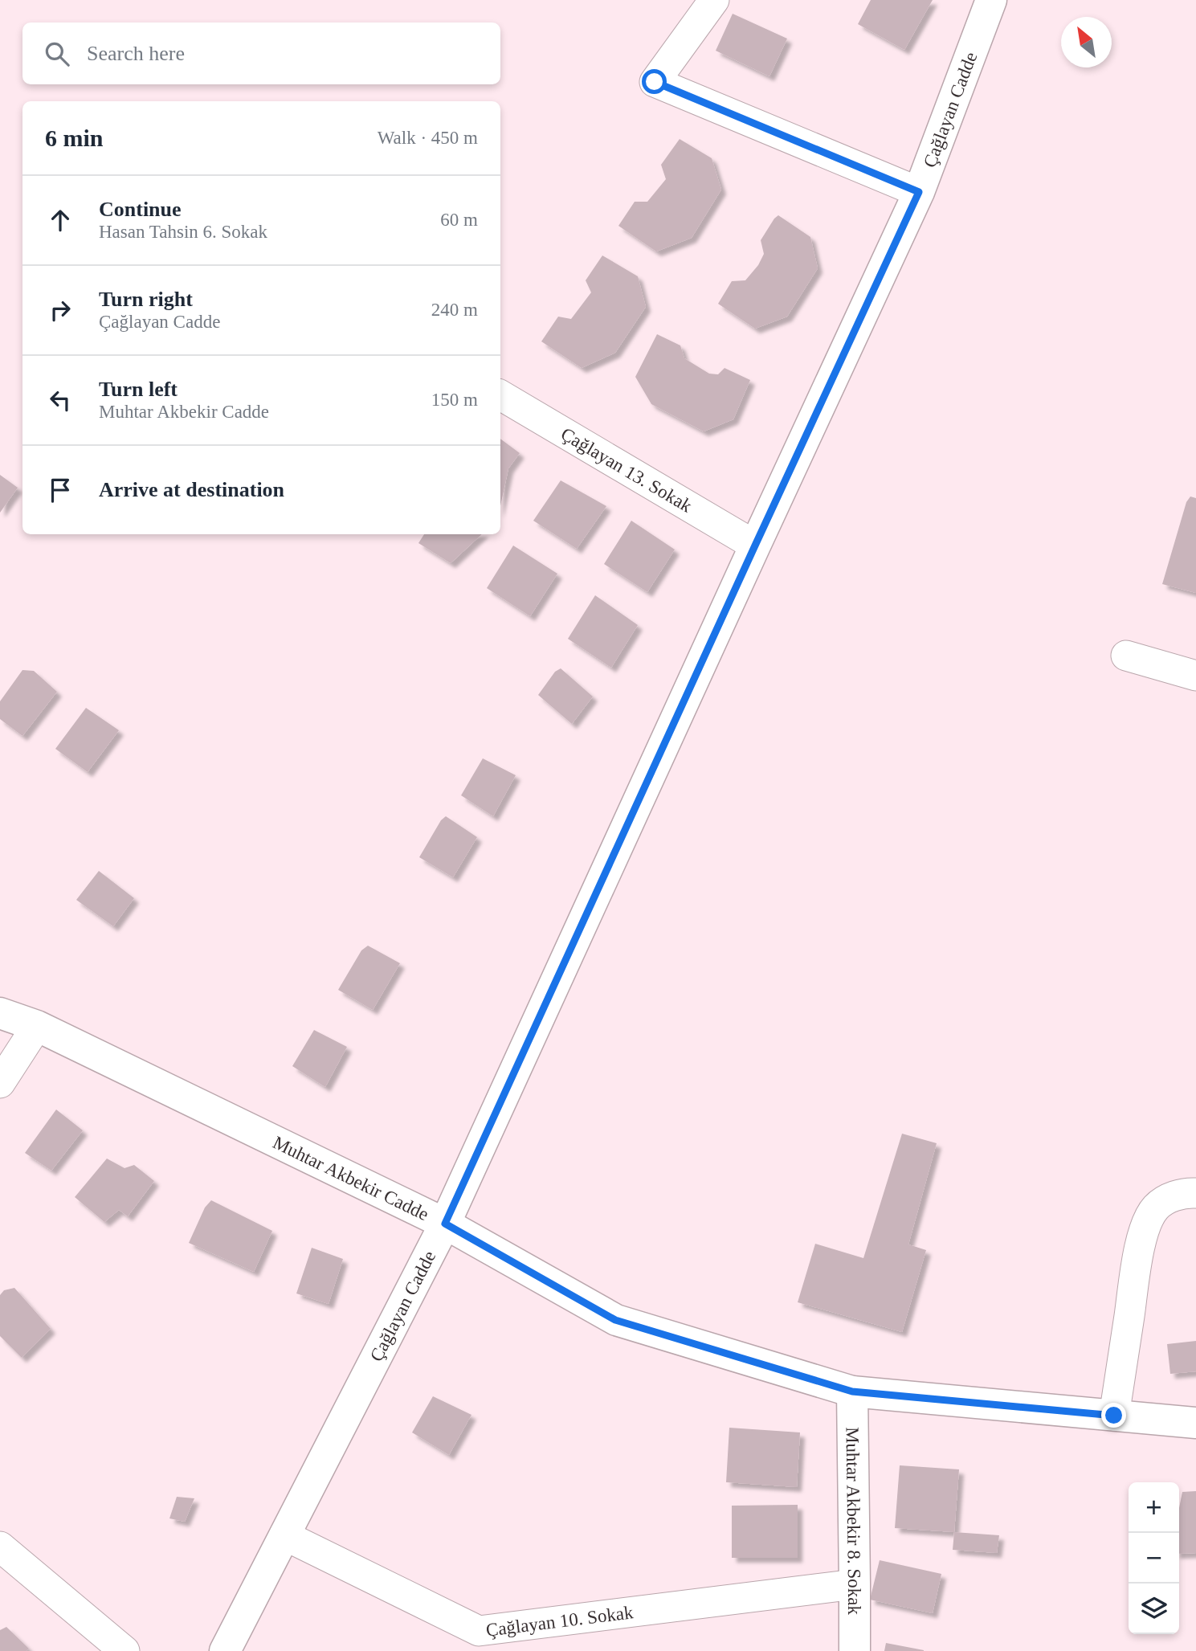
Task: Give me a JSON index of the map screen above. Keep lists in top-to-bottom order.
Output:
{
  "streets": {
    "main road": ["Çağlayan Cadde", "Muhtar Akbekir Cadde", "Muhtar Akbekir 8. Sokak"],
    "street": ["Çağlayan 13. Sokak", "Çağlayan 10. Sokak"]
  },
  "crossings": [
    ["Çağlayan Cadde", "Çağlayan 13. Sokak"],
    ["Çağlayan Cadde", "Muhtar Akbekir Cadde"],
    ["Çağlayan Cadde", "Çağlayan 10. Sokak"],
    ["Muhtar Akbekir Cadde", "Muhtar Akbekir 8. Sokak"],
    ["Muhtar Akbekir 8. Sokak", "Çağlayan 10. Sokak"]
  ],
  "north": "top left",
  "page": {
    "search": "Search here",
    "heading": ["6 min", "Walk · 450 m"],
    "list": [
      ["Continue", "Hasan Tahsin 6. Sokak", "60 m"],
      ["Turn right", "Çağlayan Cadde", "240 m"],
      ["Turn left", "Muhtar Akbekir Cadde", "150 m"],
      "Arrive at destination"
    ],
    "map_buttons": ["+", "−"]
  }
}
